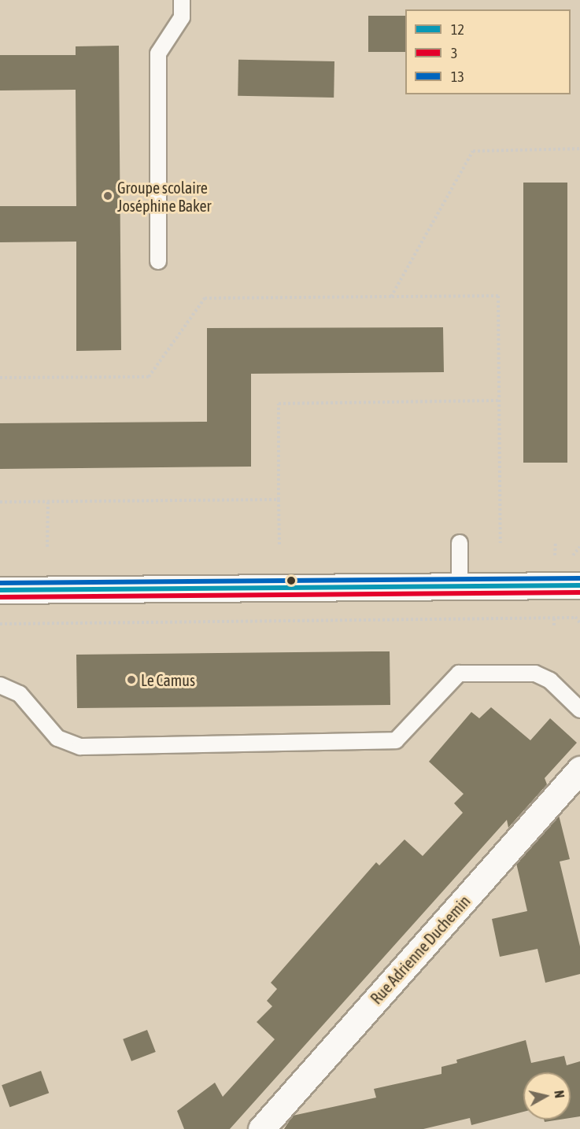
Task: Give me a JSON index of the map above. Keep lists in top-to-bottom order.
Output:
{
  "streets": {
    "main road": ["Rue Adrienne Duchemin"]
  },
  "places": ["Groupe scolaire Joséphine Baker", "Le Camus"],
  "lines": ["transit line 13", "transit line 12", "transit line 3"],
  "legend": ["12", "3", "13"],
  "north": "right"
}
